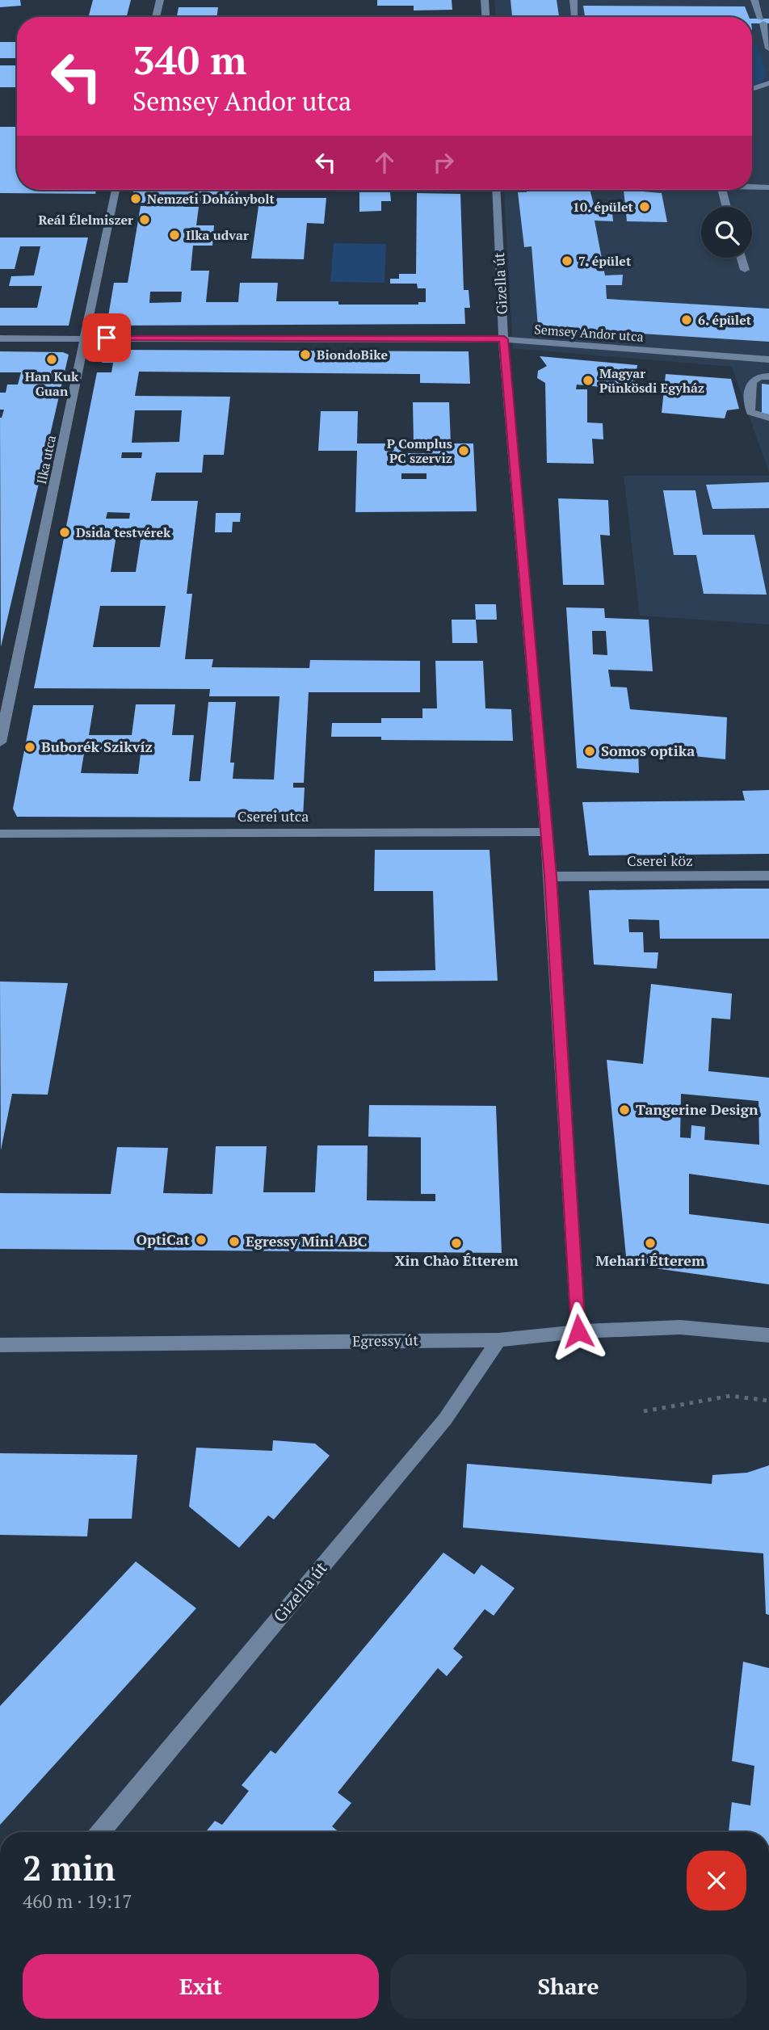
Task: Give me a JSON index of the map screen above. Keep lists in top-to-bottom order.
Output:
{
  "streets": {
    "street": [
      "Gizella út",
      "Semsey Andor utca",
      "Ilka utca",
      "Cserei utca",
      "Cserei köz",
      "Egressy út"
    ]
  },
  "crossings": [
    ["Gizella út", "Semsey Andor utca"],
    ["Gizella út", "Cserei utca"],
    ["Gizella út", "Cserei köz"],
    ["Gizella út", "Egressy út"],
    ["Semsey Andor utca", "Ilka utca"]
  ],
  "places": [
    "Nemzeti Dohánybolt",
    "10. épület",
    "Reál Élelmiszer",
    "Ilka udvar",
    "7. épület",
    "6. épület",
    "BiondoBike",
    "Han Kuk Guan",
    "Magyar Pünkösdi Egyház",
    "P Complus PC szerviz",
    "Dsida testvérek",
    "Buborék Szikvíz",
    "Somos optika",
    "Tangerine Design",
    "OptiCat",
    "Egressy Mini ABC",
    "Xin Chào Étterem",
    "Mehari Étterem"
  ],
  "page": {
    "turn": ["340 m", "Semsey Andor utca"],
    "heading": ["2 min", "460 m · 19:17"],
    "buttons": ["Exit", "Share"]
  }
}
